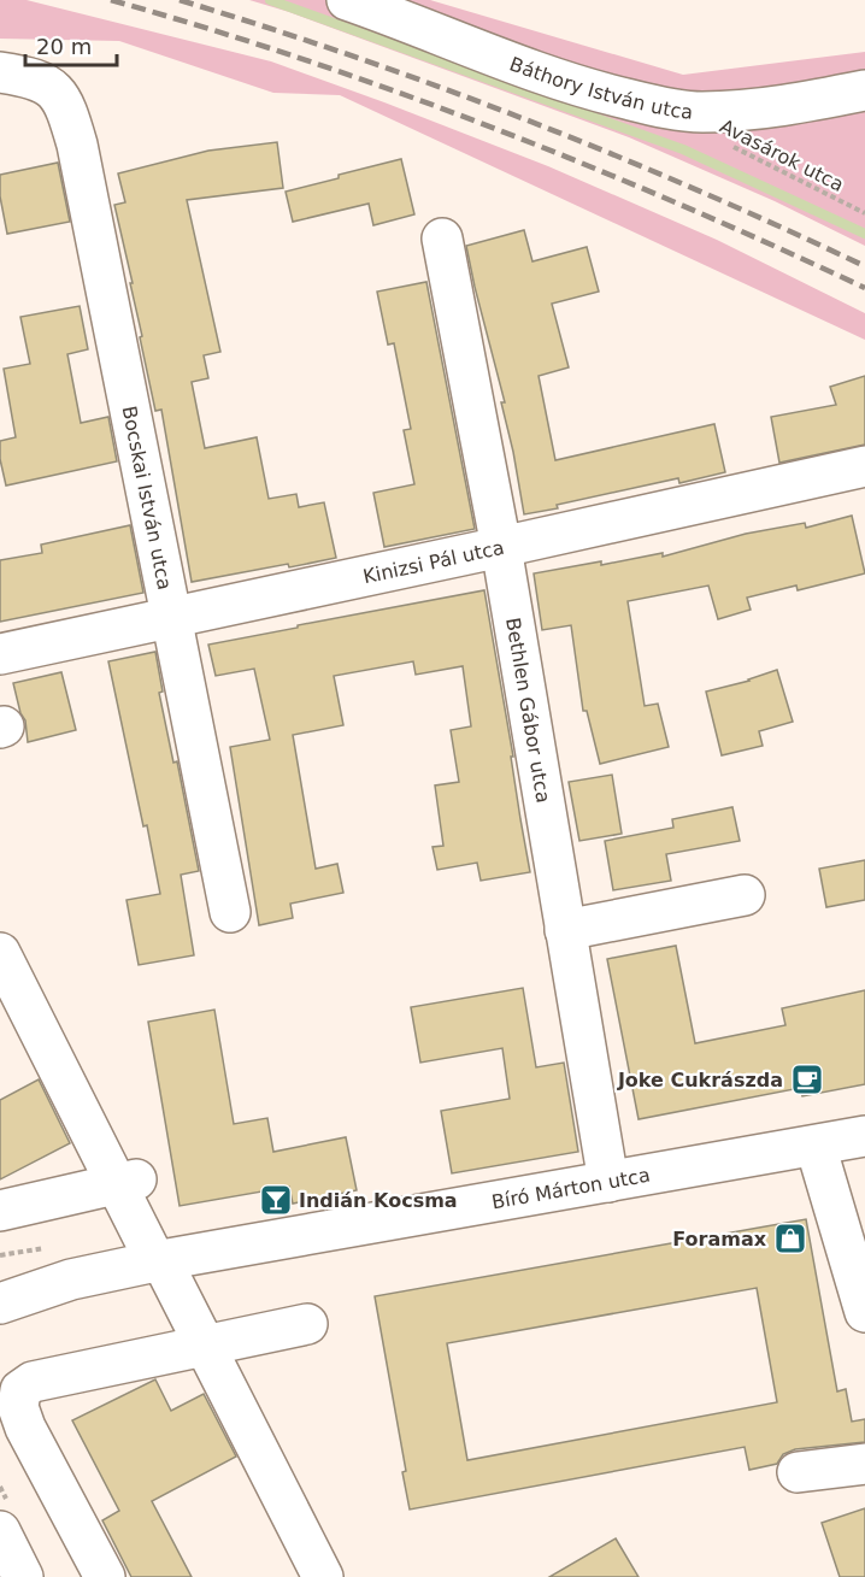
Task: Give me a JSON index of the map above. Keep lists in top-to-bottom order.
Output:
{
  "streets": {
    "street": [
      "Báthory István utca",
      "Bocskai István utca",
      "Kinizsi Pál utca",
      "Bethlen Gábor utca",
      "Bíró Márton utca"
    ],
    "path": ["Avasárok utca"]
  },
  "crossings": [
    ["Báthory István utca", "Avasárok utca"],
    ["Bocskai István utca", "Kinizsi Pál utca"],
    ["Kinizsi Pál utca", "Bethlen Gábor utca"],
    ["Bethlen Gábor utca", "Bíró Márton utca"]
  ],
  "places": {
    "cafe": ["Joke Cukrászda"],
    "bar": ["Indián Kocsma"],
    "shop": ["Foramax"]
  },
  "scale_bar": "20 m"
}
